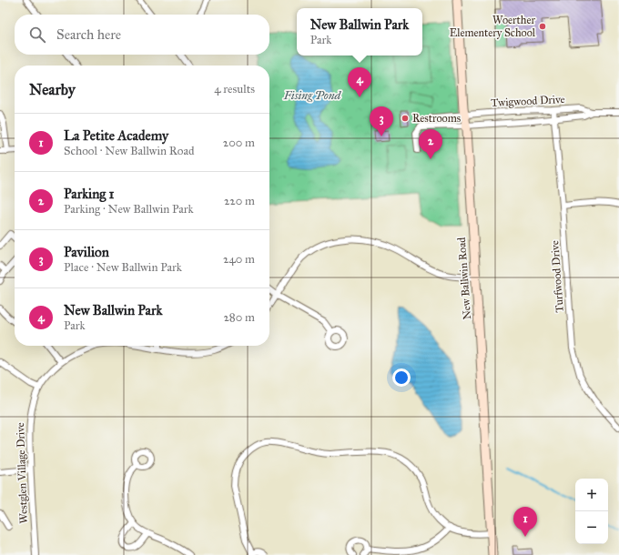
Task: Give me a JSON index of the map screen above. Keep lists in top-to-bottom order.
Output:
{
  "streets": {
    "main road": ["New Ballwin Road"],
    "street": ["Twigwood Drive", "Turfwood Drive", "Westglen Village Drive"]
  },
  "crossings": [
    ["Twigwood Drive", "Turfwood Drive"],
    ["Twigwood Drive", "New Ballwin Road"]
  ],
  "water": ["Fising Pond"],
  "places": ["Woerther Elementery School", "Restrooms"],
  "page": {
    "popup": ["New Ballwin Park", "Park"],
    "search": "Search here",
    "heading": ["Nearby", "4 results"],
    "pins": [
      "4",
      "3",
      "2",
      "1"
    ],
    "list": [
      {
        "mark": "1",
        "name": "La Petite Academy",
        "note": "School · New Ballwin Road",
        "value": "200 m"
      },
      {
        "mark": "2",
        "name": "Parking 1",
        "note": "Parking · New Ballwin Park",
        "value": "220 m"
      },
      {
        "mark": "3",
        "name": "Pavilion",
        "note": "Place · New Ballwin Park",
        "value": "240 m"
      },
      {
        "mark": "4",
        "name": "New Ballwin Park",
        "note": "Park",
        "value": "280 m"
      }
    ],
    "map_buttons": ["+", "−"]
  }
}
